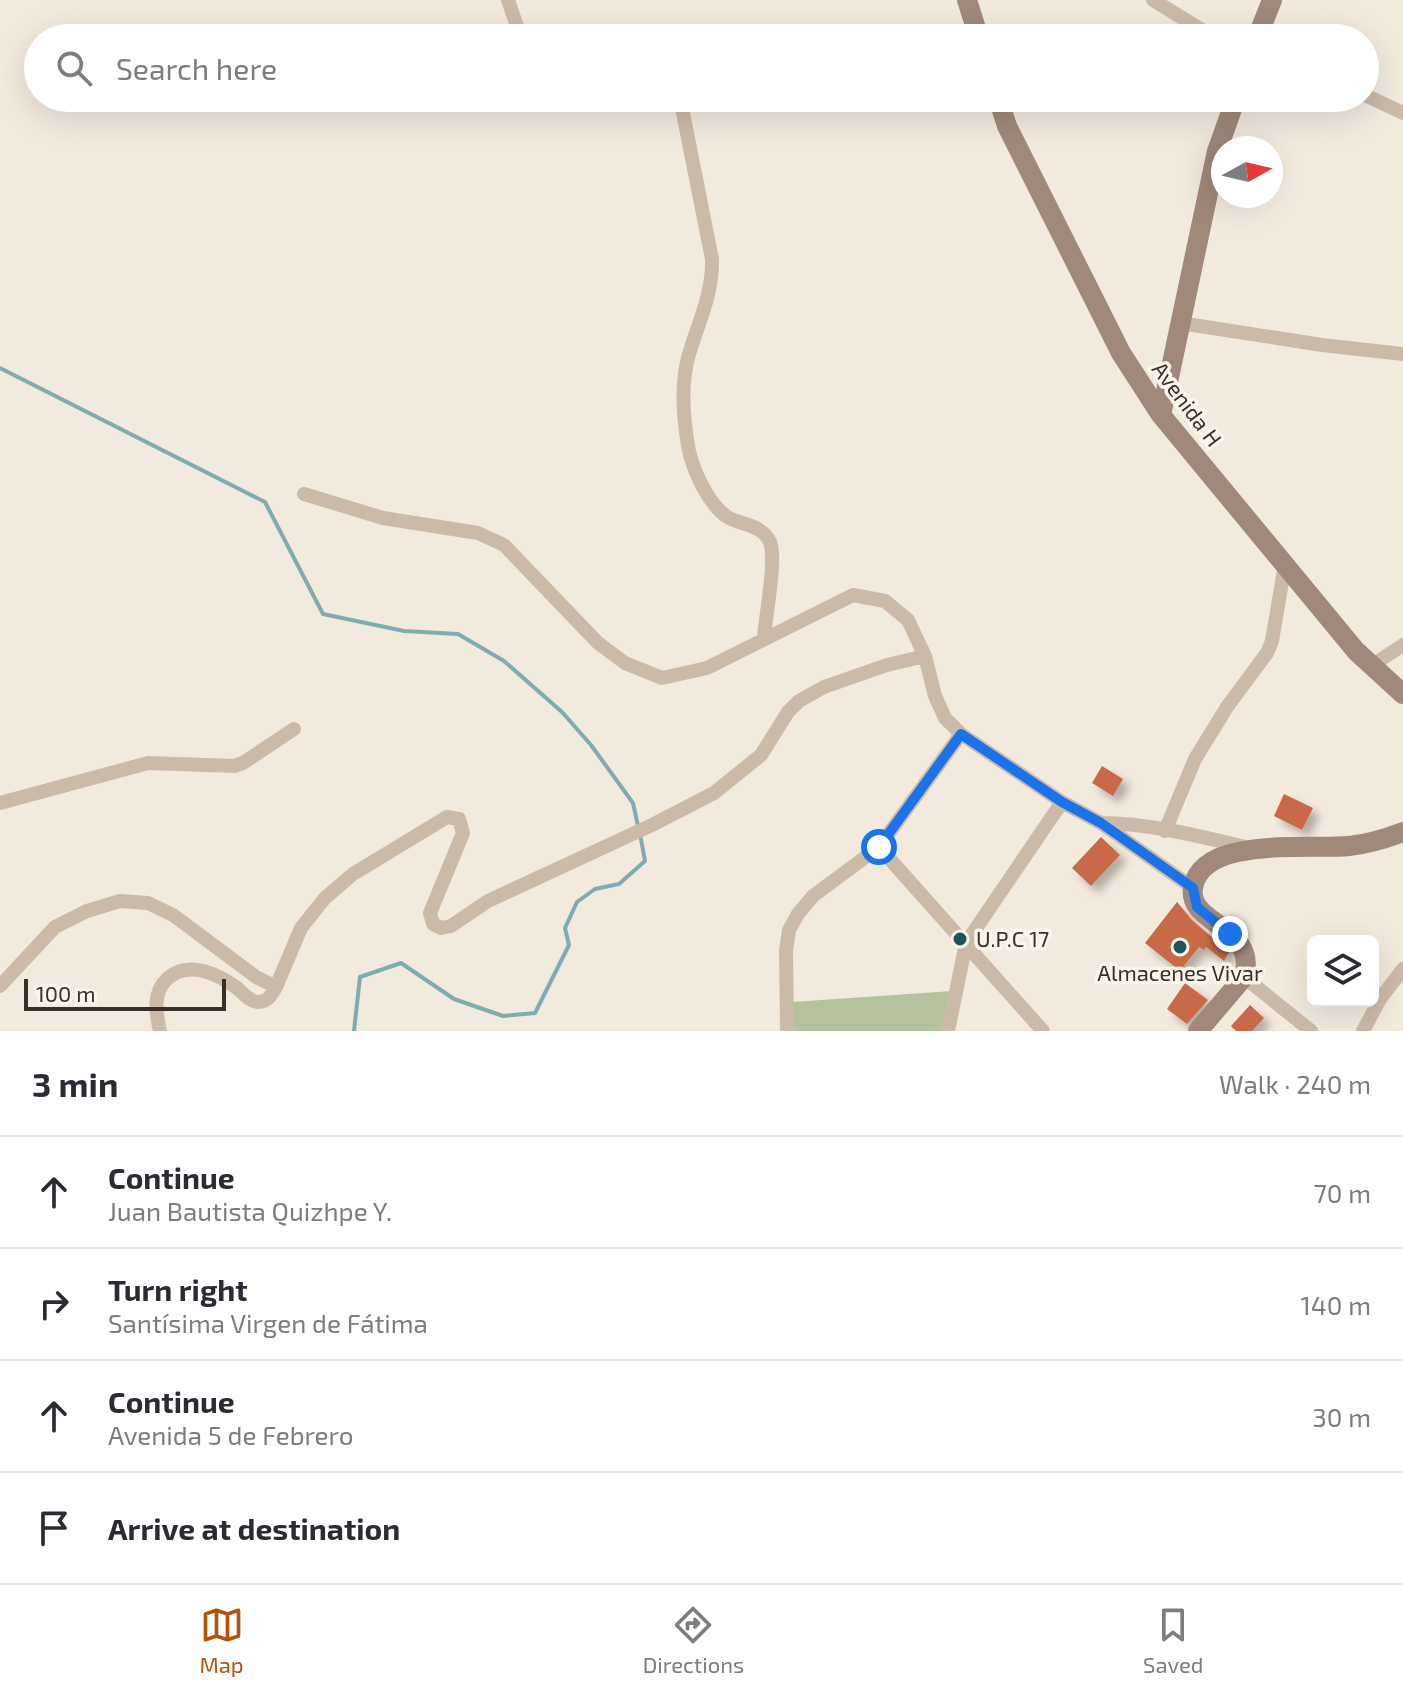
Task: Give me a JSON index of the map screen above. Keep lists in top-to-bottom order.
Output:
{
  "streets": {
    "street": ["Avenida H"]
  },
  "places": ["U.P.C 17", "Almacenes Vivar"],
  "scale_bar": "100 m",
  "north": "right",
  "page": {
    "search": "Search here",
    "scale": "100 m",
    "heading": ["3 min", "Walk · 240 m"],
    "list": [
      ["Continue", "Juan Bautista Quizhpe Y.", "70 m"],
      ["Turn right", "Santísima Virgen de Fátima", "140 m"],
      ["Continue", "Avenida 5 de Febrero", "30 m"],
      "Arrive at destination"
    ],
    "nav": ["Map", "Directions", "Saved"]
  }
}
